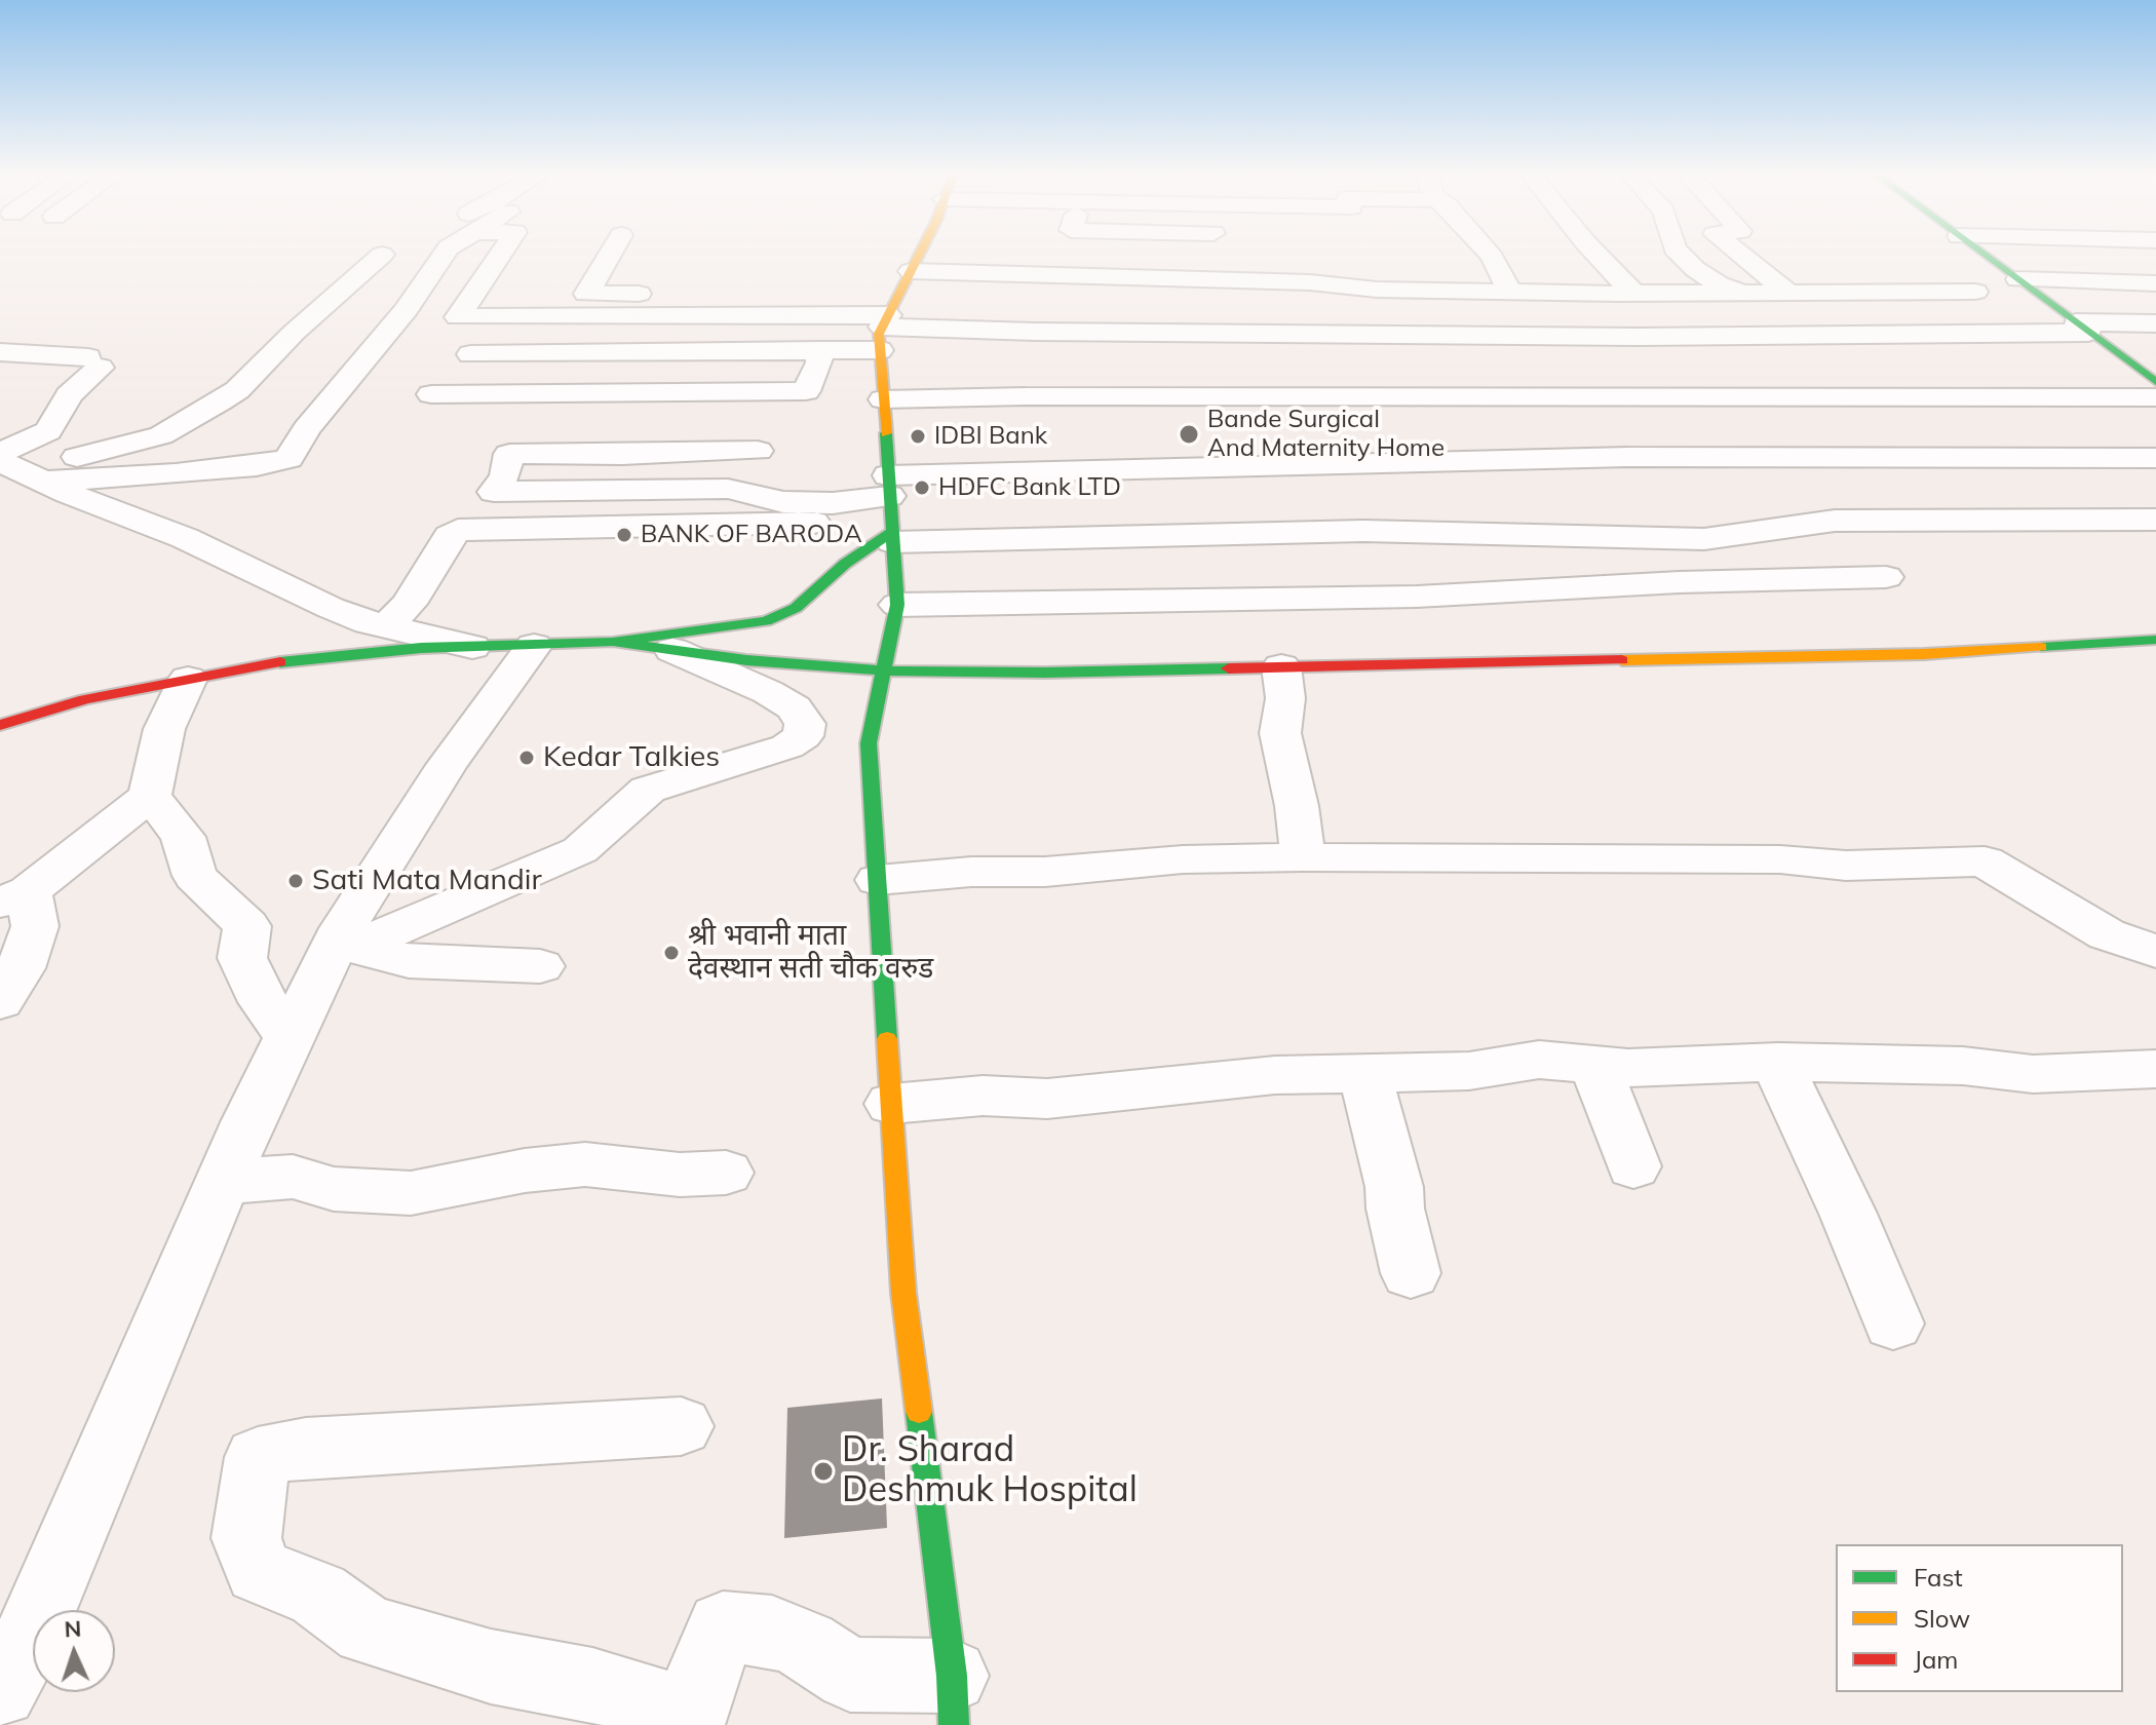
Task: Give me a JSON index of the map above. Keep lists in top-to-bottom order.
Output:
{
  "places": [
    "Bande Surgical And Maternity Home",
    "IDBI Bank",
    "HDFC Bank LTD",
    "BANK OF BARODA",
    "Kedar Talkies",
    "Sati Mata Mandir",
    "श्री भवानी माता देवस्थान सती चौक वरुड",
    "Dr. Sharad Deshmuk Hospital"
  ],
  "legend": ["Fast", "Slow", "Jam"],
  "north": "top"
}
